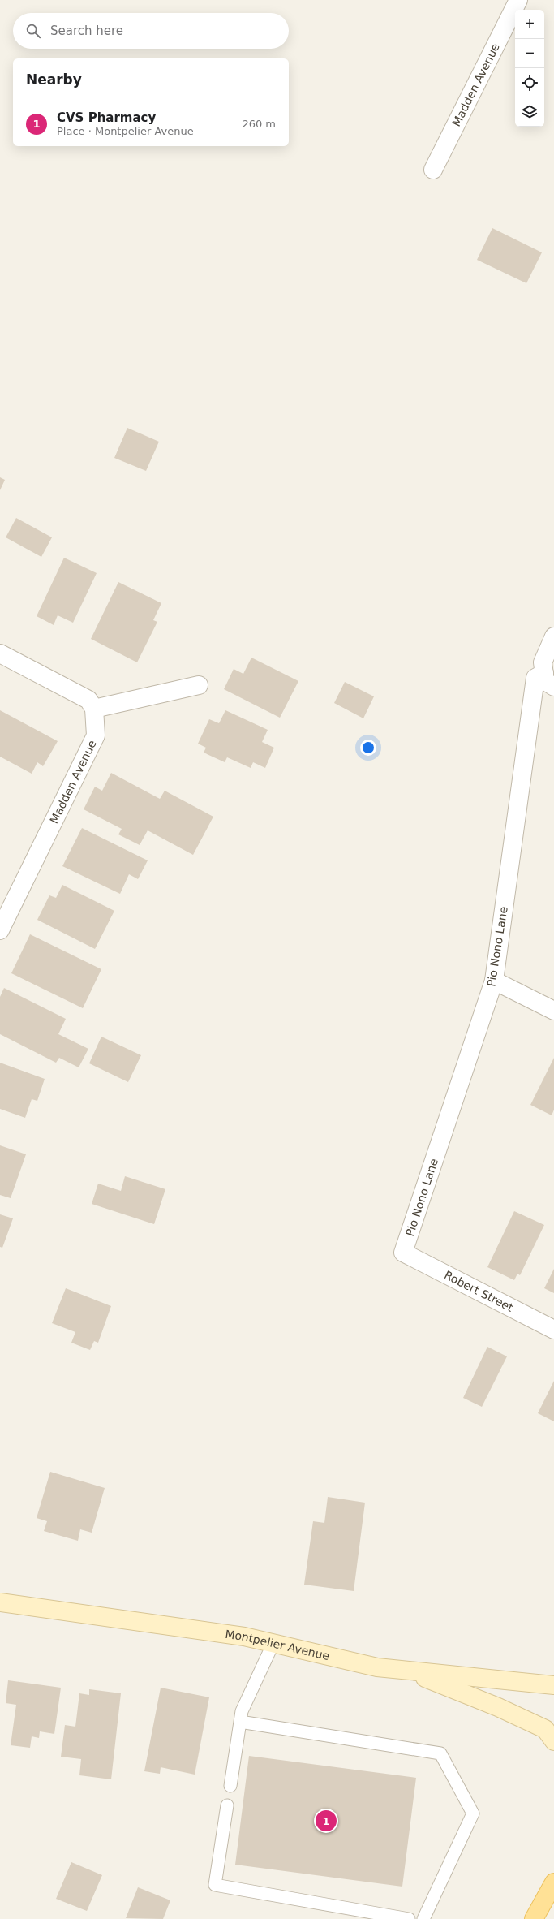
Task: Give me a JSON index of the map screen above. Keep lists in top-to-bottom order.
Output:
{
  "streets": {
    "street": [
      "Madden Avenue",
      "Pio Nono Lane",
      "Robert Street",
      "Montpelier Avenue"
    ]
  },
  "crossings": [
    ["Pio Nono Lane", "Robert Street"]
  ],
  "page": {
    "map_buttons": ["+", "−"],
    "search": "Search here",
    "heading": "Nearby",
    "list": [
      {
        "mark": "1",
        "name": "CVS Pharmacy",
        "note": "Place · Montpelier Avenue",
        "value": "260 m"
      }
    ],
    "pins": "1"
  }
}
